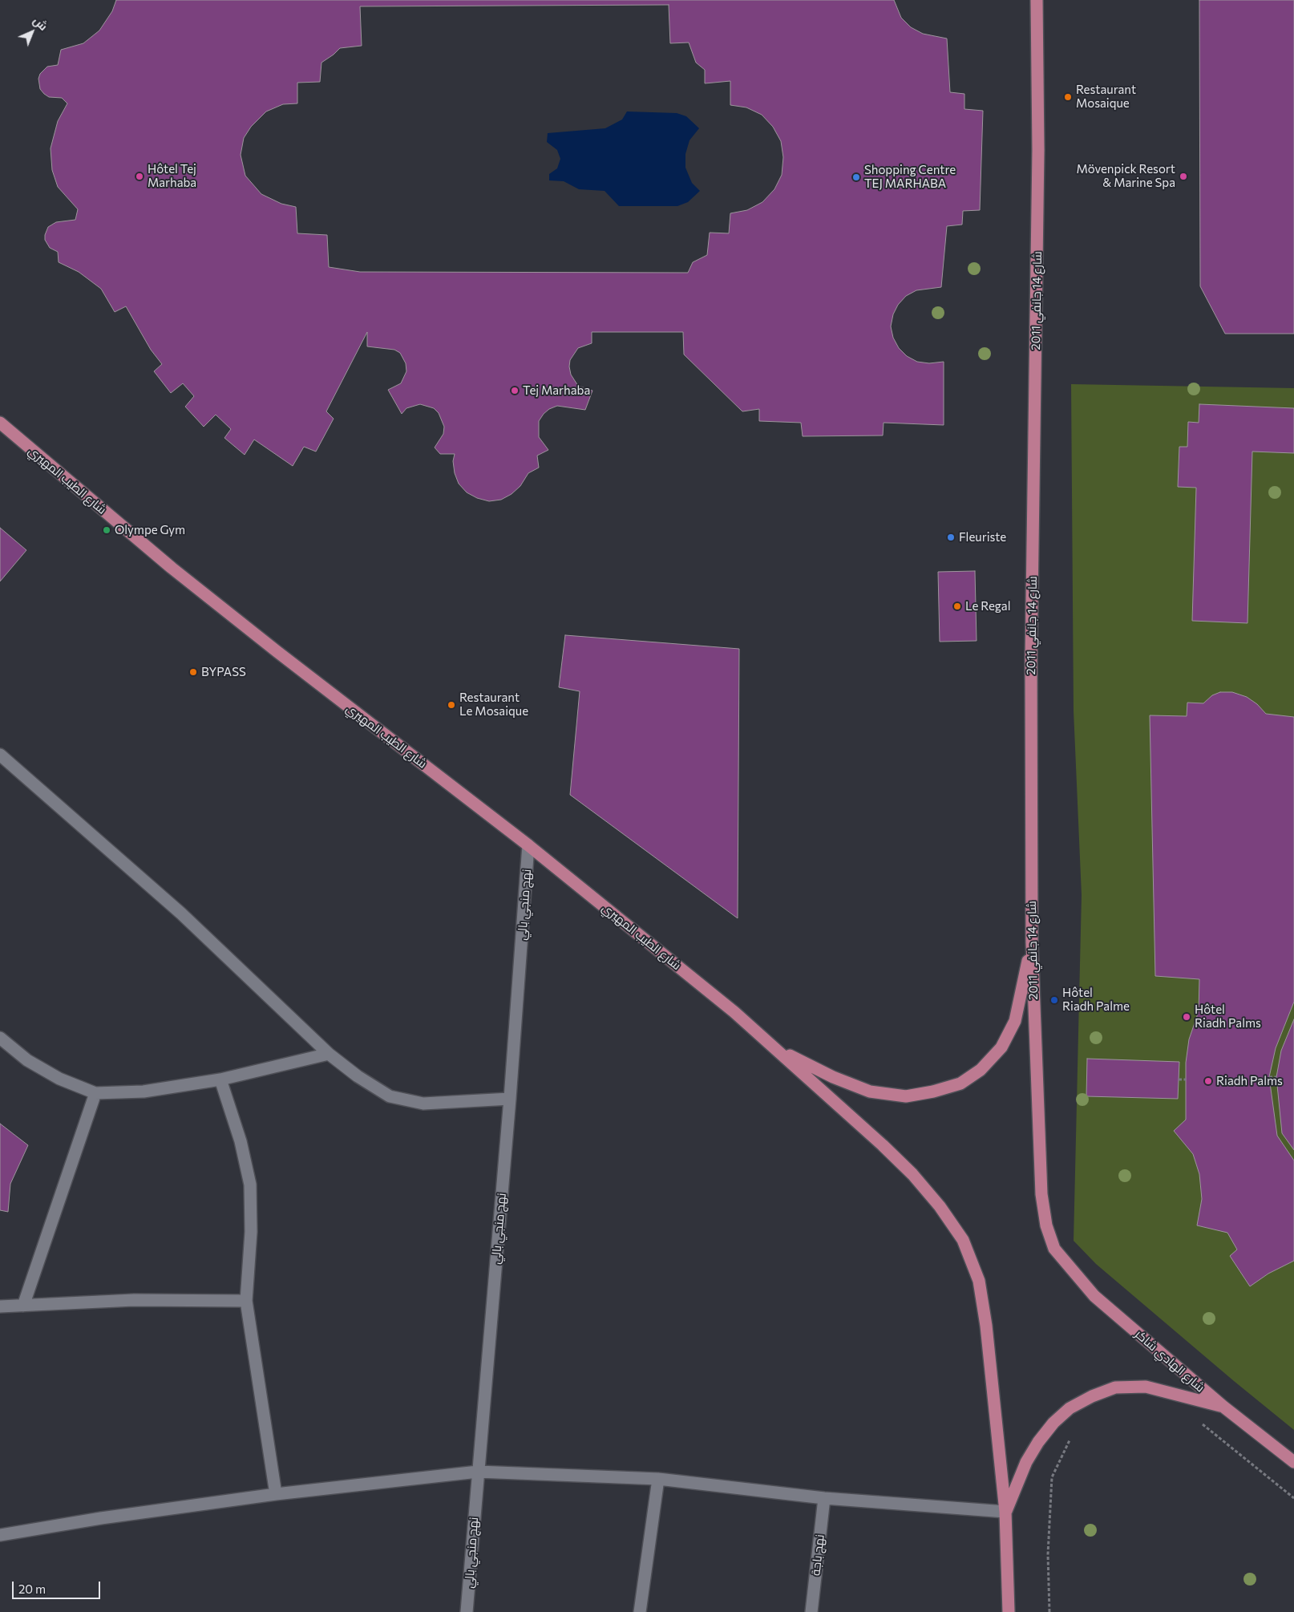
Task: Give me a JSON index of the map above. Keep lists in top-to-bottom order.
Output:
{
  "streets": {
    "main road": ["شارع 14 جانفي 2011", "شارع الطيب المهيري", "شارع الهادي شاكر"],
    "street": ["نهج منجي بالي", "نهج باجة"]
  },
  "crossings": [
    ["شارع 14 جانفي 2011", "شارع الهادي شاكر"],
    ["شارع الطيب المهيري", "نهج منجي بالي"]
  ],
  "places": [
    "Restaurant Mosaique",
    "Hôtel Tej Marhaba",
    "Mövenpick Resort & Marine Spa",
    "Shopping Centre TEJ MARHABA",
    "Tej Marhaba",
    "Olympe Gym",
    "Fleuriste",
    "Le Regal",
    "BYPASS",
    "Restaurant Le Mosaique",
    "Hôtel Riadh Palme",
    "Hôtel Riadh Palms",
    "Riadh Palms"
  ],
  "scale_bar": "20 m",
  "north": "top right"
}
